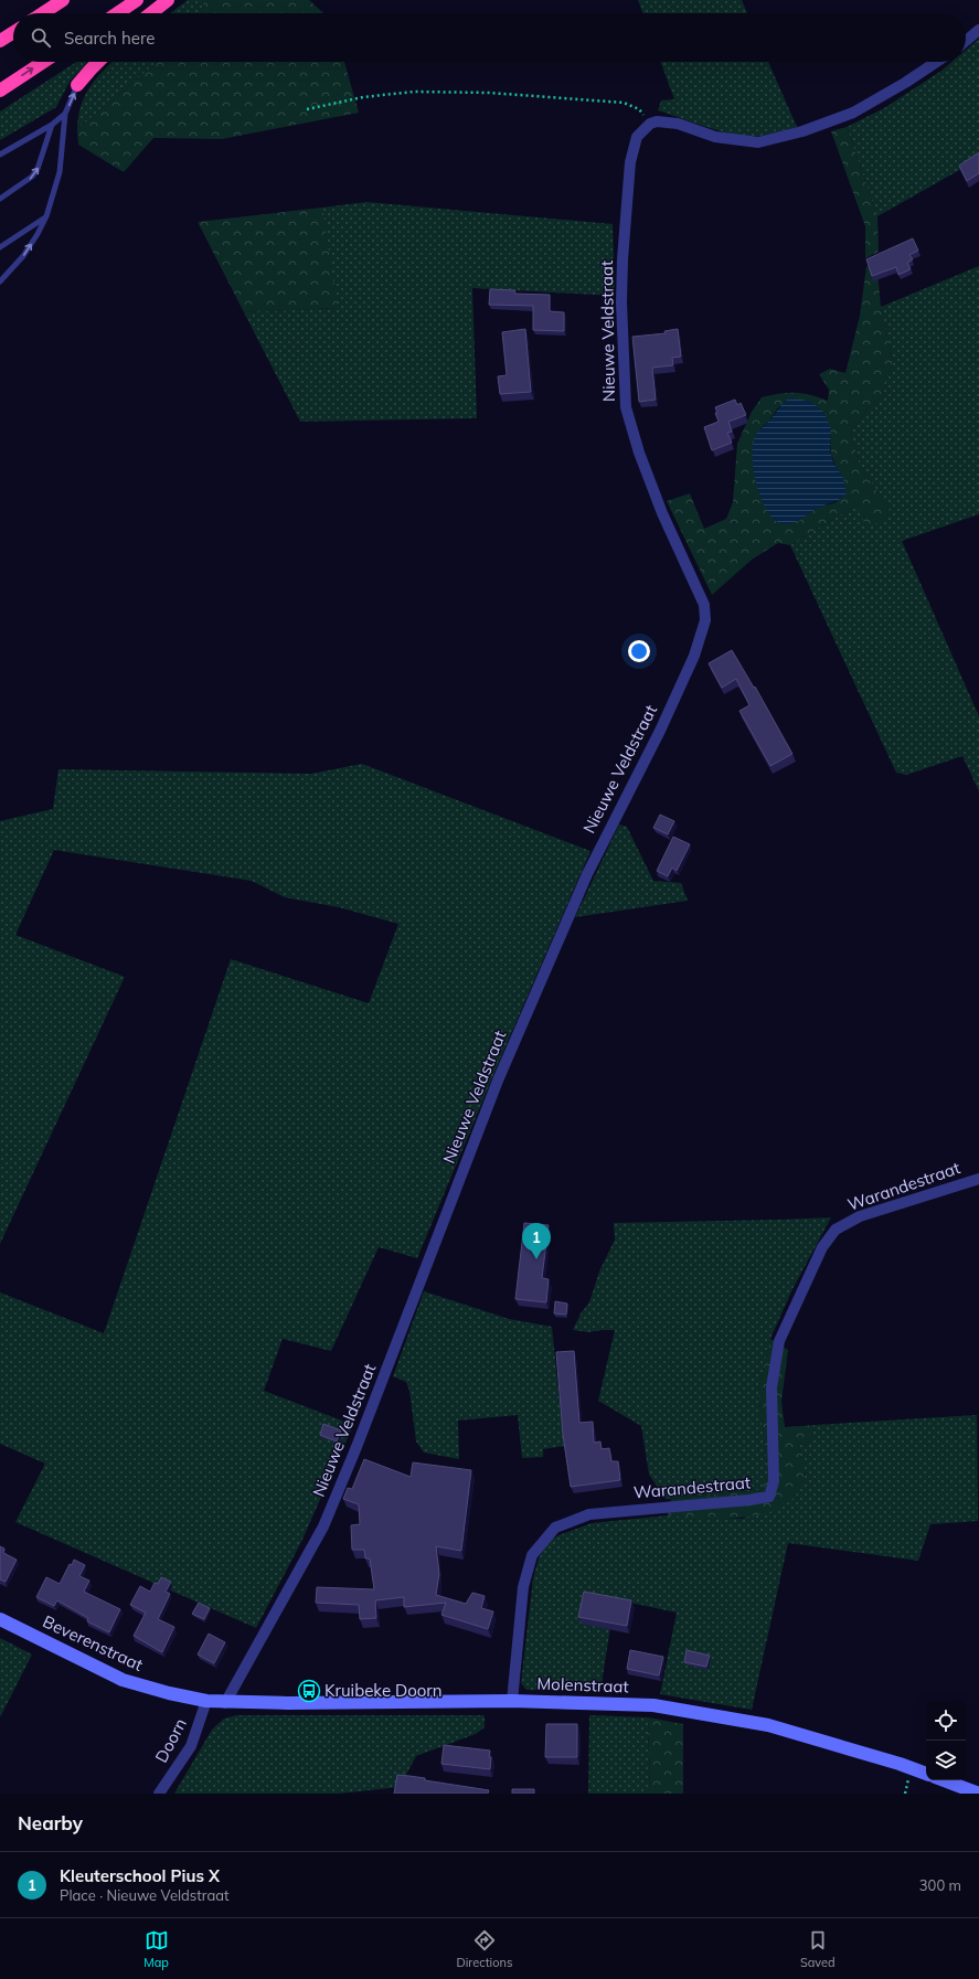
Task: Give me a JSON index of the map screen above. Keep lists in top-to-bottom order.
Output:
{
  "streets": {
    "street": [
      "Nieuwe Veldstraat",
      "Warandestraat",
      "Beverenstraat",
      "Molenstraat",
      "Doorn"
    ]
  },
  "crossings": [
    ["Nieuwe Veldstraat", "Beverenstraat"],
    ["Nieuwe Veldstraat", "Molenstraat"],
    ["Warandestraat", "Molenstraat"],
    ["Beverenstraat", "Molenstraat"],
    ["Beverenstraat", "Doorn"]
  ],
  "places": {
    "bus stop": ["Kruibeke Doorn"]
  },
  "page": {
    "search": "Search here",
    "pins": "1",
    "heading": "Nearby",
    "list": [
      {
        "mark": "1",
        "name": "Kleuterschool Pius X",
        "note": "Place · Nieuwe Veldstraat",
        "value": "300 m"
      }
    ],
    "nav": ["Map", "Directions", "Saved"]
  }
}
